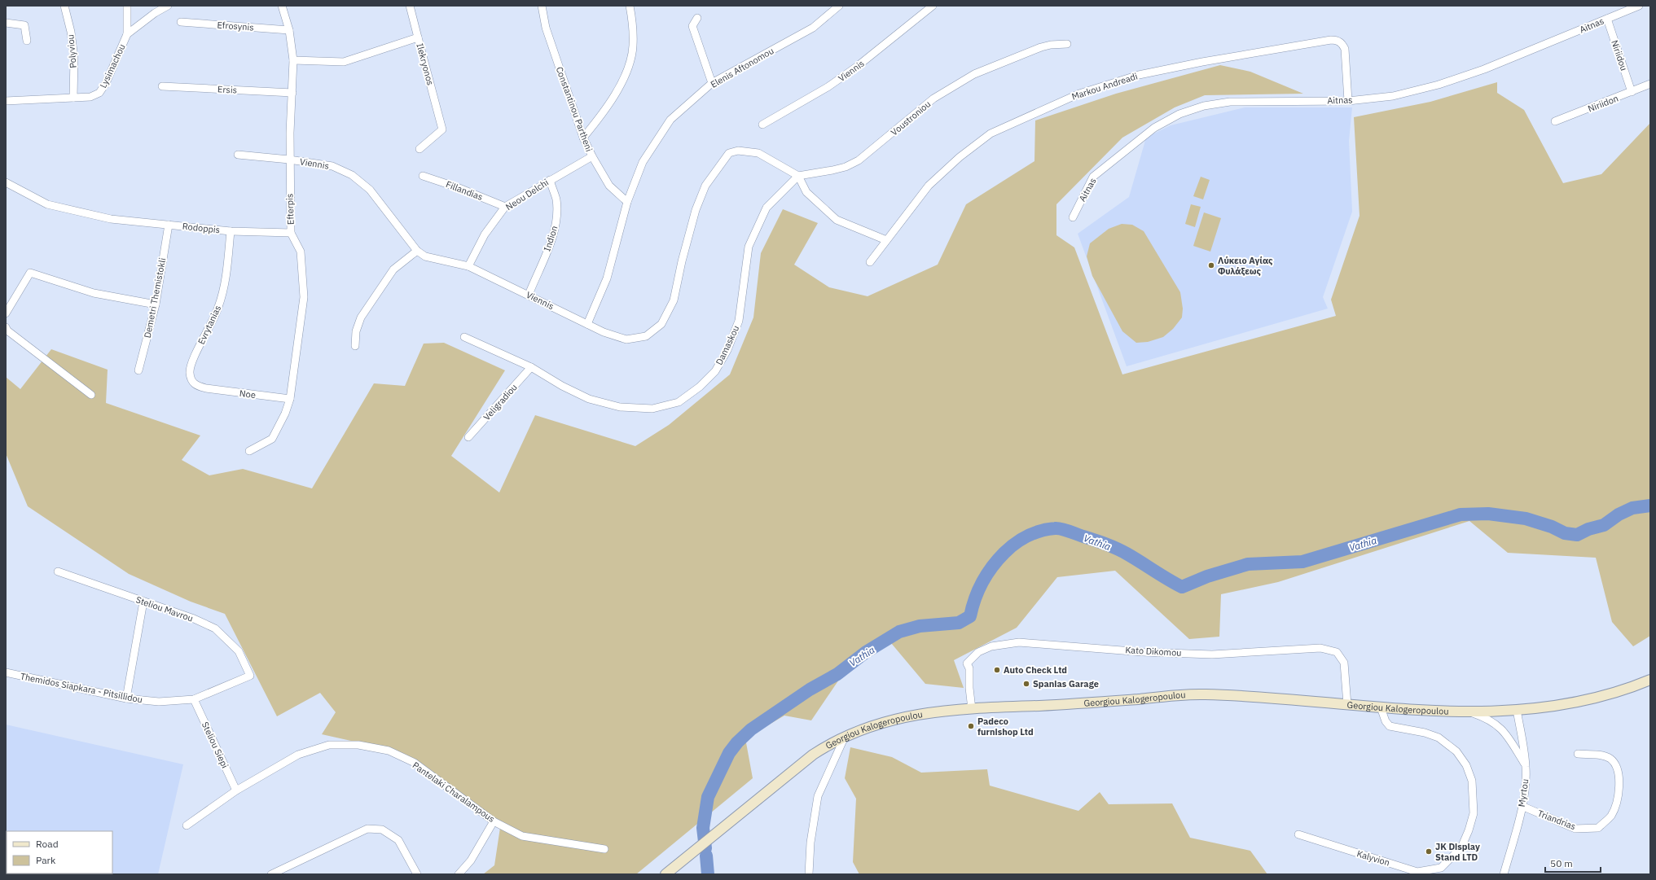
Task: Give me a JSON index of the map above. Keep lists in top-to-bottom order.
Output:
{
  "streets": {
    "street": [
      "Aitnas",
      "Efrosynis",
      "Polyviou",
      "Niriidou",
      "Ilekryonos",
      "Lysimachou",
      "Elenis Aftonomou",
      "Viennis",
      "Markou Andreadi",
      "Ersis",
      "Niriidon",
      "Constantinou Partheni",
      "Voustroniou",
      "Fillandias",
      "Neou Delchi",
      "Efterpis",
      "Rodoppis",
      "Indion",
      "Demetri Themistokli",
      "Evrytanias",
      "Damaskou",
      "Noe",
      "Veligradiou",
      "Steliou Mavrou",
      "Kato Dikomou",
      "Themidos Siapkara - Pitsillidou",
      "Georgiou Kalogeropoulou",
      "Steliou Siepi",
      "Pantelaki Charalampous",
      "Myrtou",
      "Triandrias",
      "Kalyvion"
    ]
  },
  "crossings": [
    ["Aitnas", "Niriidou"],
    ["Aitnas", "Markou Andreadi"],
    ["Efrosynis", "Efterpis"],
    ["Polyviou", "Lysimachou"],
    ["Niriidou", "Niriidon"],
    ["Ilekryonos", "Efterpis"],
    ["Elenis Aftonomou", "Viennis"],
    ["Elenis Aftonomou", "Constantinou Partheni"],
    ["Viennis", "Voustroniou"],
    ["Viennis", "Neou Delchi"],
    ["Viennis", "Efterpis"],
    ["Viennis", "Indion"],
    ["Viennis", "Damaskou"],
    ["Ersis", "Efterpis"],
    ["Constantinou Partheni", "Neou Delchi"],
    ["Voustroniou", "Damaskou"],
    ["Fillandias", "Neou Delchi"],
    ["Neou Delchi", "Indion"],
    ["Efterpis", "Rodoppis"],
    ["Efterpis", "Noe"],
    ["Rodoppis", "Demetri Themistokli"],
    ["Rodoppis", "Evrytanias"],
    ["Evrytanias", "Noe"],
    ["Damaskou", "Veligradiou"],
    ["Steliou Mavrou", "Themidos Siapkara - Pitsillidou"],
    ["Kato Dikomou", "Georgiou Kalogeropoulou"],
    ["Themidos Siapkara - Pitsillidou", "Steliou Siepi"],
    ["Georgiou Kalogeropoulou", "Myrtou"],
    ["Georgiou Kalogeropoulou", "Kalyvion"],
    ["Steliou Siepi", "Pantelaki Charalampous"],
    ["Myrtou", "Triandrias"]
  ],
  "water": ["Vathia"],
  "places": [
    "Λύκειο Αγίας Φυλάξεως",
    "Auto Check Ltd",
    "Spanias Garage",
    "Padeco furnishop Ltd",
    "JK Display Stand LTD"
  ],
  "legend": ["Road", "Park"],
  "scale_bar": "50 m"
}
